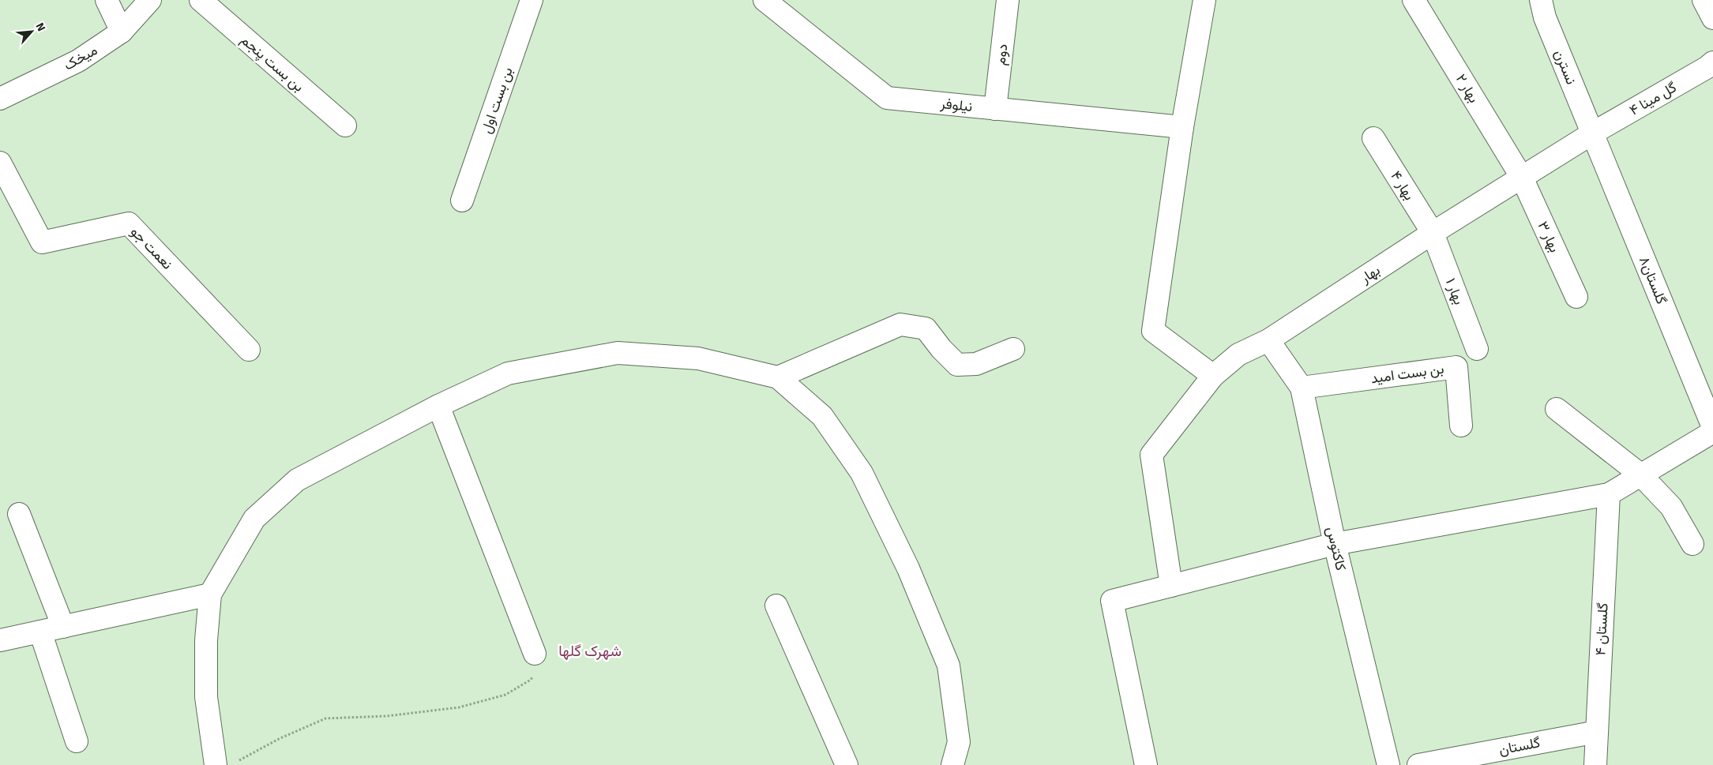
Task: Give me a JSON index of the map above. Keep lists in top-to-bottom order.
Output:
{
  "streets": {
    "street": [
      "دوم",
      "میخک",
      "بن بست پنجم",
      "نسترن",
      "بهار ۲",
      "گل مینا ۴",
      "بن بست اول",
      "نیلوفر",
      "بهار ۴",
      "بهار ۳",
      "نعمت جو",
      "بهار",
      "گلستان۸",
      "بهار ۱",
      "بن بست امید",
      "کاکتوس",
      "گلستان ۴",
      "گلستان"
    ]
  },
  "crossings": [
    ["دوم", "نیلوفر"],
    ["نسترن", "گل مینا ۴"],
    ["نسترن", "بهار"],
    ["نسترن", "گلستان۸"],
    ["بهار ۲", "بهار ۳"],
    ["بهار ۲", "بهار"],
    ["گل مینا ۴", "بهار"],
    ["گل مینا ۴", "گلستان۸"],
    ["بهار ۴", "بهار"],
    ["بهار ۴", "بهار ۱"],
    ["بهار ۳", "بهار"],
    ["بهار", "گلستان۸"],
    ["بهار", "بهار ۱"],
    ["بهار", "کاکتوس"],
    ["بن بست امید", "کاکتوس"],
    ["گلستان ۴", "گلستان"]
  ],
  "districts": ["شهرک گلها"],
  "north": "top right"
}
